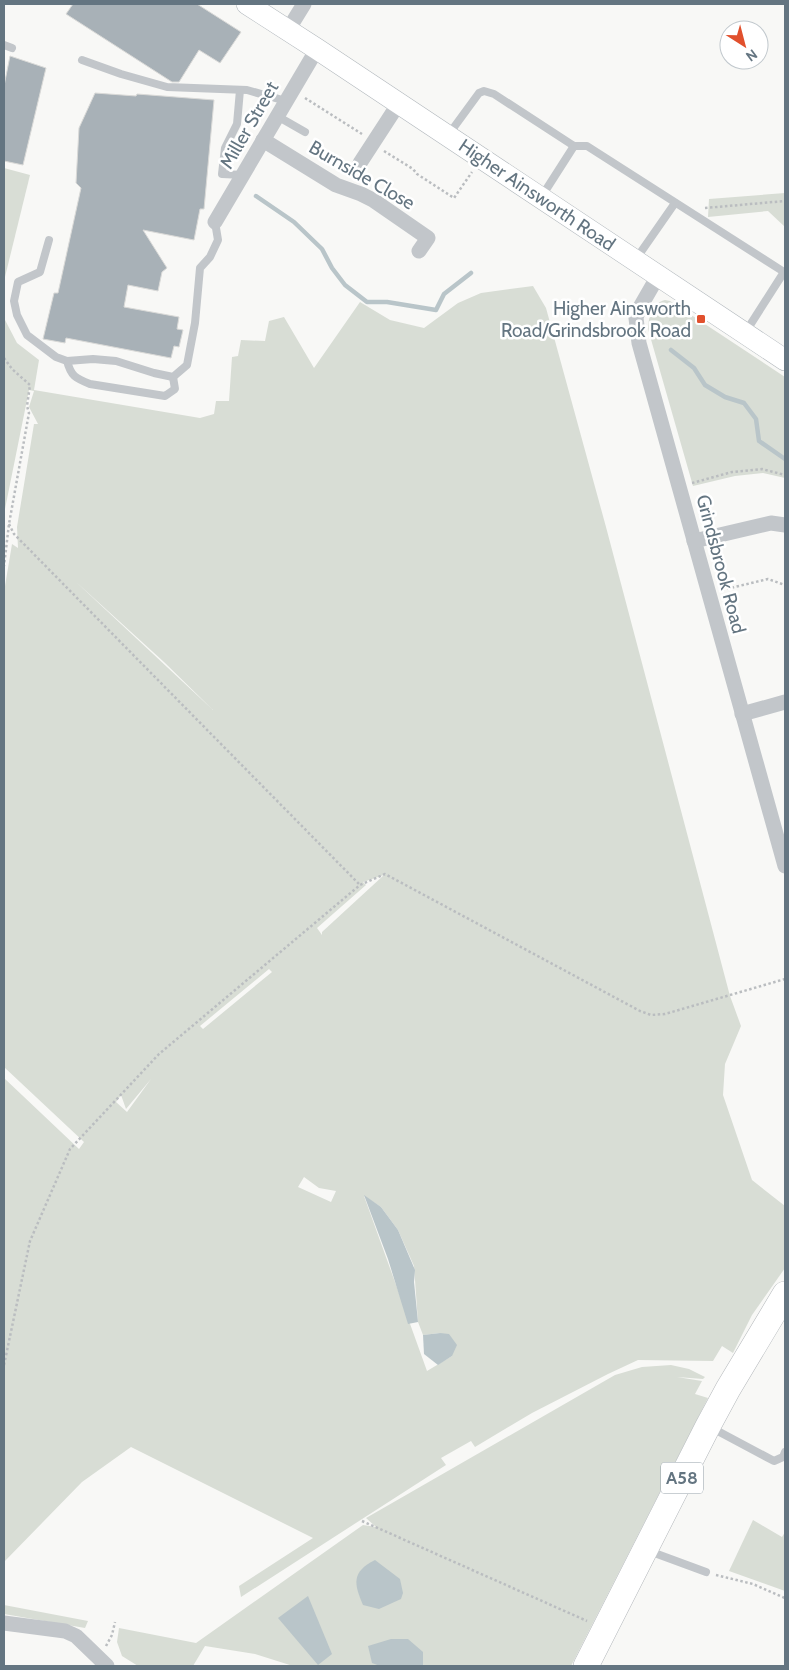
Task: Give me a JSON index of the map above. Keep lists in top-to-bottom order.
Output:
{
  "streets": {
    "highway": ["A58"],
    "main road": ["Higher Ainsworth Road"],
    "street": ["Miller Street", "Burnside Close", "Grindsbrook Road"]
  },
  "crossings": [
    ["Miller Street", "Burnside Close"],
    ["Miller Street", "Higher Ainsworth Road"],
    ["Higher Ainsworth Road", "Grindsbrook Road"]
  ],
  "places": {
    "transit": ["Higher Ainsworth Road/Grindsbrook Road"]
  },
  "north": "bottom right"
}
